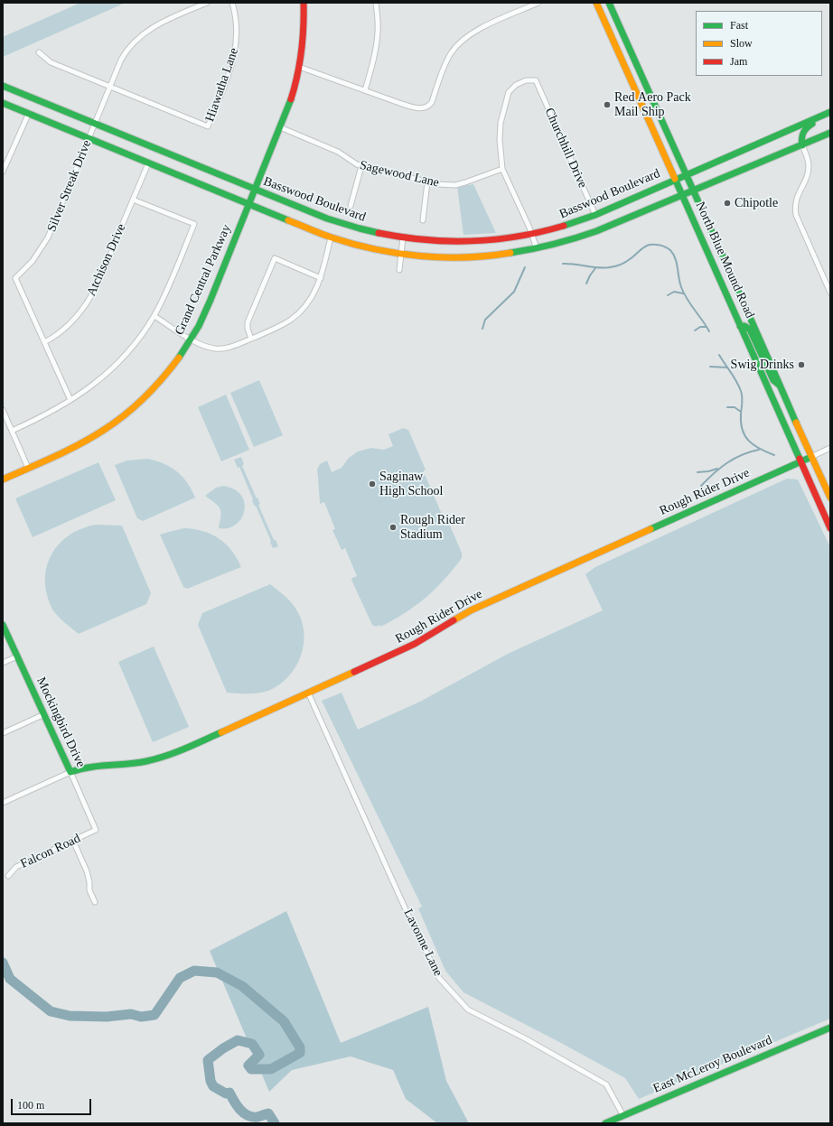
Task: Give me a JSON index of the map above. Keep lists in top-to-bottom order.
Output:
{
  "streets": {
    "main road": [
      "Basswood Boulevard",
      "North Blue Mound Road",
      "Grand Central Parkway",
      "Rough Rider Drive",
      "Mockingbird Drive",
      "East McLeroy Boulevard"
    ],
    "street": [
      "Hiawatha Lane",
      "Churchhill Drive",
      "Sagewood Lane",
      "Silver Streak Drive",
      "Atchison Drive",
      "Falcon Road",
      "Lavonne Lane"
    ]
  },
  "crossings": [
    ["Hiawatha Lane", "Silver Streak Drive"],
    ["Churchhill Drive", "Sagewood Lane"],
    ["Churchhill Drive", "Basswood Boulevard"],
    ["Sagewood Lane", "Grand Central Parkway"],
    ["Silver Streak Drive", "Basswood Boulevard"],
    ["Silver Streak Drive", "Atchison Drive"],
    ["Basswood Boulevard", "Atchison Drive"],
    ["Basswood Boulevard", "North Blue Mound Road"],
    ["Basswood Boulevard", "Grand Central Parkway"],
    ["North Blue Mound Road", "Rough Rider Drive"],
    ["Rough Rider Drive", "Mockingbird Drive"],
    ["Rough Rider Drive", "Lavonne Lane"],
    ["Mockingbird Drive", "Falcon Road"],
    ["Lavonne Lane", "East McLeroy Boulevard"]
  ],
  "places": [
    "Red Aero Pack Mail Ship",
    "Chipotle",
    "Swig Drinks",
    "Saginaw High School",
    "Rough Rider Stadium"
  ],
  "legend": ["Fast", "Slow", "Jam"],
  "scale_bar": "100 m"
}
